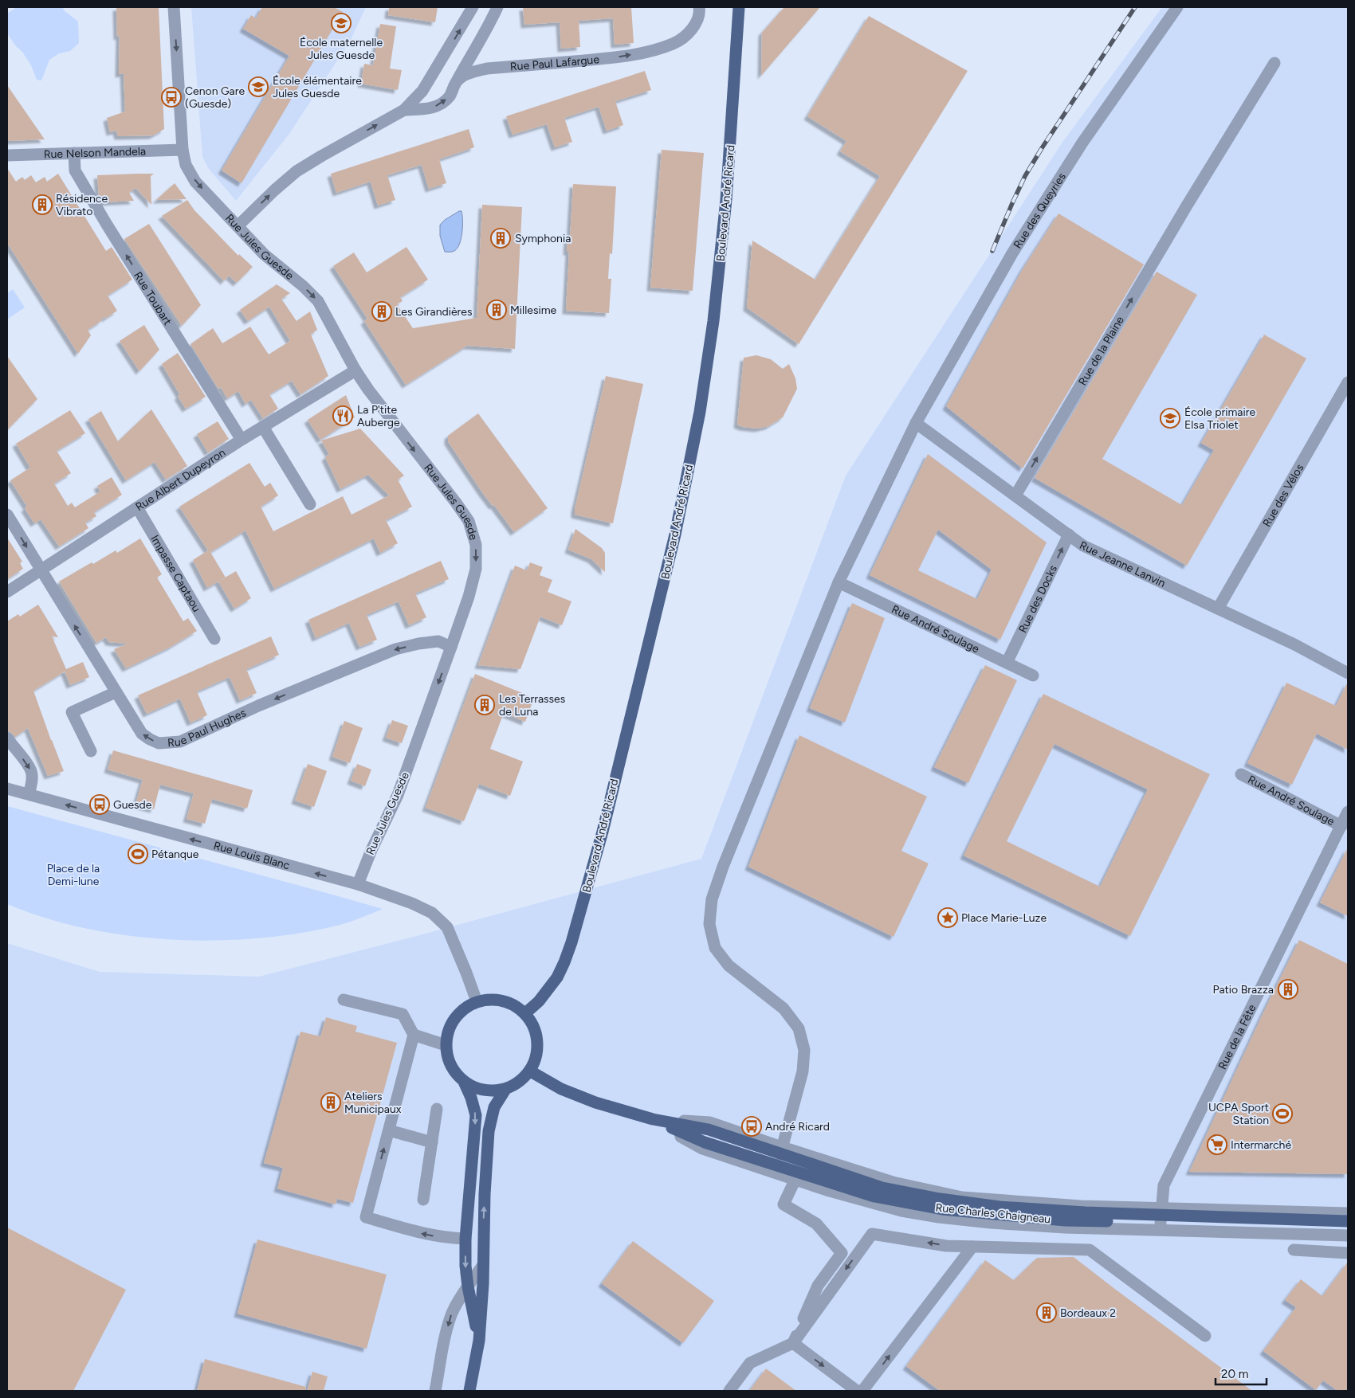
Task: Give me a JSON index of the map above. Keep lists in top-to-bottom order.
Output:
{
  "streets": {
    "main road": ["Boulevard André Ricard", "Rue Charles Chaigneau"],
    "street": [
      "Rue Paul Lafargue",
      "Rue Nelson Mandela",
      "Rue des Queyries",
      "Rue Jules Guesde",
      "Rue Toubart",
      "Rue de la Plaine",
      "Rue Albert Dupeyron",
      "Rue des Vélos",
      "Rue Jeanne Lanvin",
      "Impasse Captaou",
      "Rue des Docks",
      "Rue André Soulage",
      "Rue Paul Hughes",
      "Rue Louis Blanc",
      "Rue de la Fête"
    ]
  },
  "crossings": [
    ["Rue Nelson Mandela", "Rue Jules Guesde"],
    ["Rue Nelson Mandela", "Rue Toubart"],
    ["Boulevard André Ricard", "Rue Charles Chaigneau"],
    ["Rue des Queyries", "Rue Jeanne Lanvin"],
    ["Rue des Queyries", "Rue André Soulage"],
    ["Rue des Queyries", "Rue Charles Chaigneau"],
    ["Rue Jules Guesde", "Rue Albert Dupeyron"],
    ["Rue Jules Guesde", "Rue Paul Hughes"],
    ["Rue Jules Guesde", "Rue Louis Blanc"],
    ["Rue Toubart", "Rue Albert Dupeyron"],
    ["Rue de la Plaine", "Rue Jeanne Lanvin"],
    ["Rue Albert Dupeyron", "Impasse Captaou"],
    ["Rue Albert Dupeyron", "Rue Paul Hughes"],
    ["Rue des Vélos", "Rue Jeanne Lanvin"],
    ["Rue Jeanne Lanvin", "Rue des Docks"],
    ["Rue des Docks", "Rue André Soulage"],
    ["Rue André Soulage", "Rue de la Fête"],
    ["Rue de la Fête", "Rue Charles Chaigneau"]
  ],
  "one_way": [
    "Rue Paul Lafargue",
    "Rue Jules Guesde",
    "Rue Toubart",
    "Rue de la Plaine",
    "Rue des Docks",
    "Rue Louis Blanc"
  ],
  "parks": ["Place de la Demi-lune"],
  "places": {
    "school or university": ["École maternelle Jules Guesde", "École élémentaire Jules Guesde", "École primaire Elsa Triolet"],
    "bus stop": ["Cenon Gare (Guesde)", "Guesde", "André Ricard"],
    "building": [
      "Résidence Vibrato",
      "Symphonia",
      "Millesime",
      "Les Girandières",
      "Les Terrasses de Luna",
      "Patio Brazza",
      "Ateliers Municipaux",
      "Bordeaux 2"
    ],
    "restaurant": ["La P'tite Auberge"],
    "sports": ["Pétanque", "UCPA Sport Station"],
    "place": ["Place Marie-Luze"],
    "supermarket": ["Intermarché"]
  },
  "scale_bar": "20 m"
}
